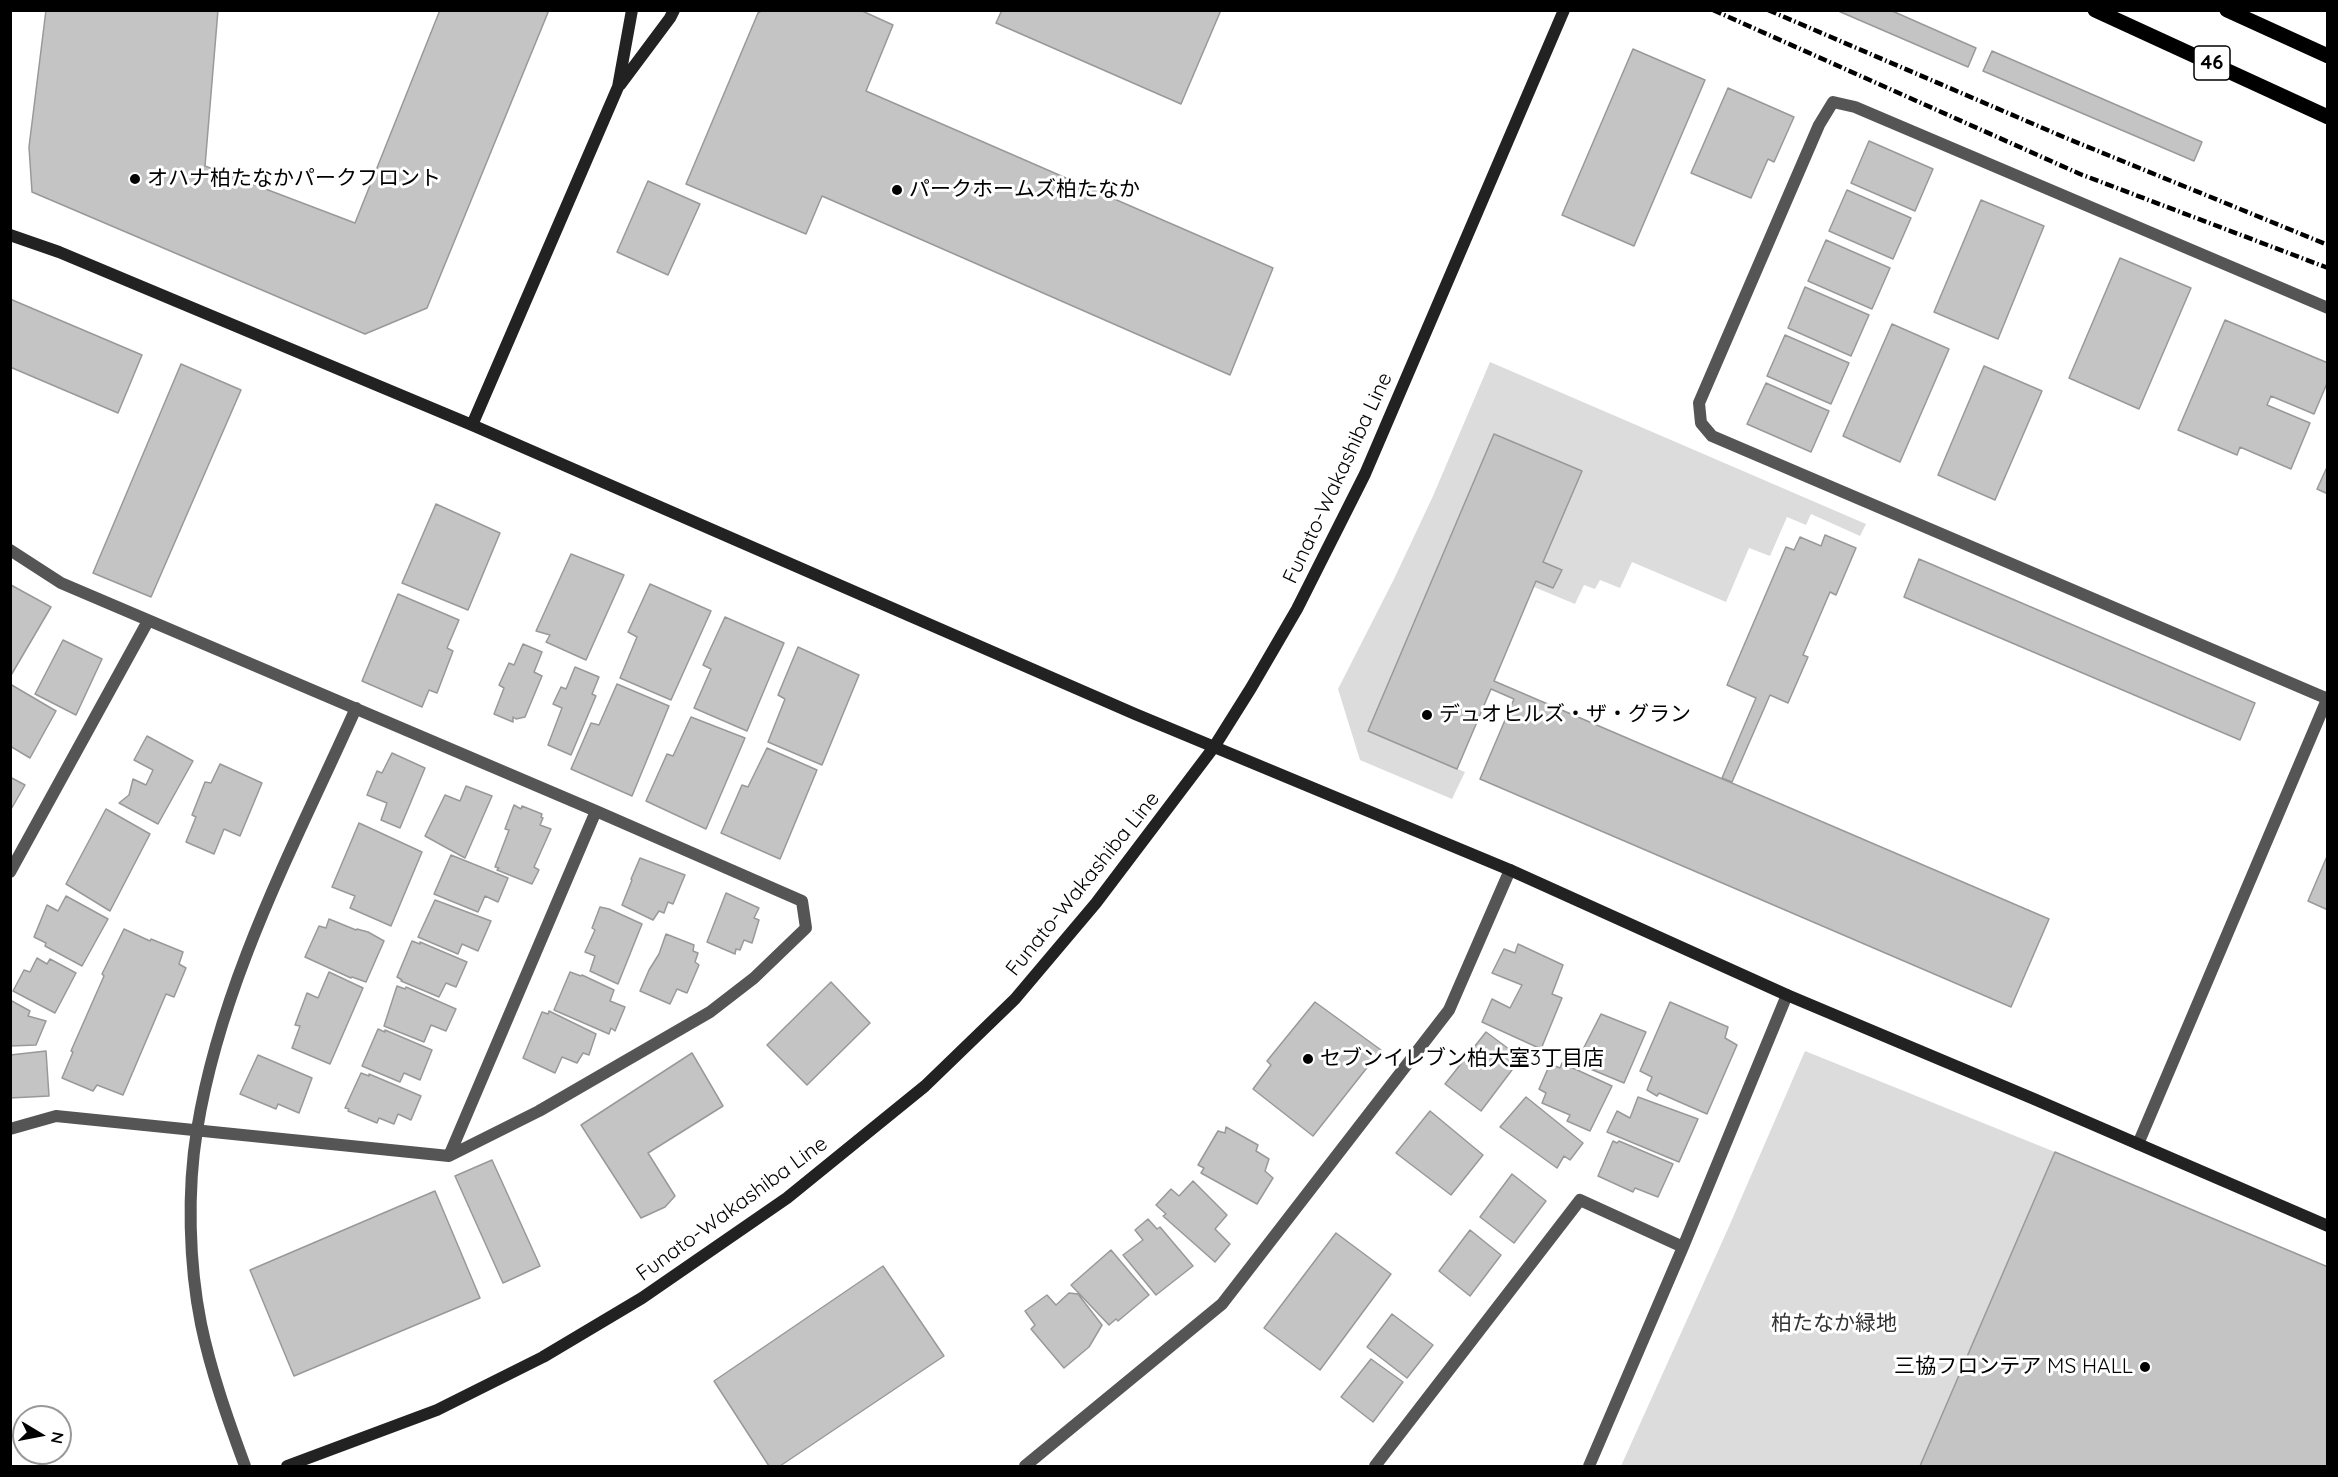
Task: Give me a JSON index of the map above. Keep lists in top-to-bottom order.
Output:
{
  "streets": {
    "main road": ["46"],
    "street": ["Funato-Wakashiba Line"]
  },
  "parks": ["柏たなか緑地"],
  "places": [
    "オハナ柏たなかパークフロント",
    "パークホームズ柏たなか",
    "デュオヒルズ・ザ・グラン",
    "セブンイレブン柏大室3丁目店",
    "三協フロンテア MS HALL"
  ],
  "north": "right"
}
